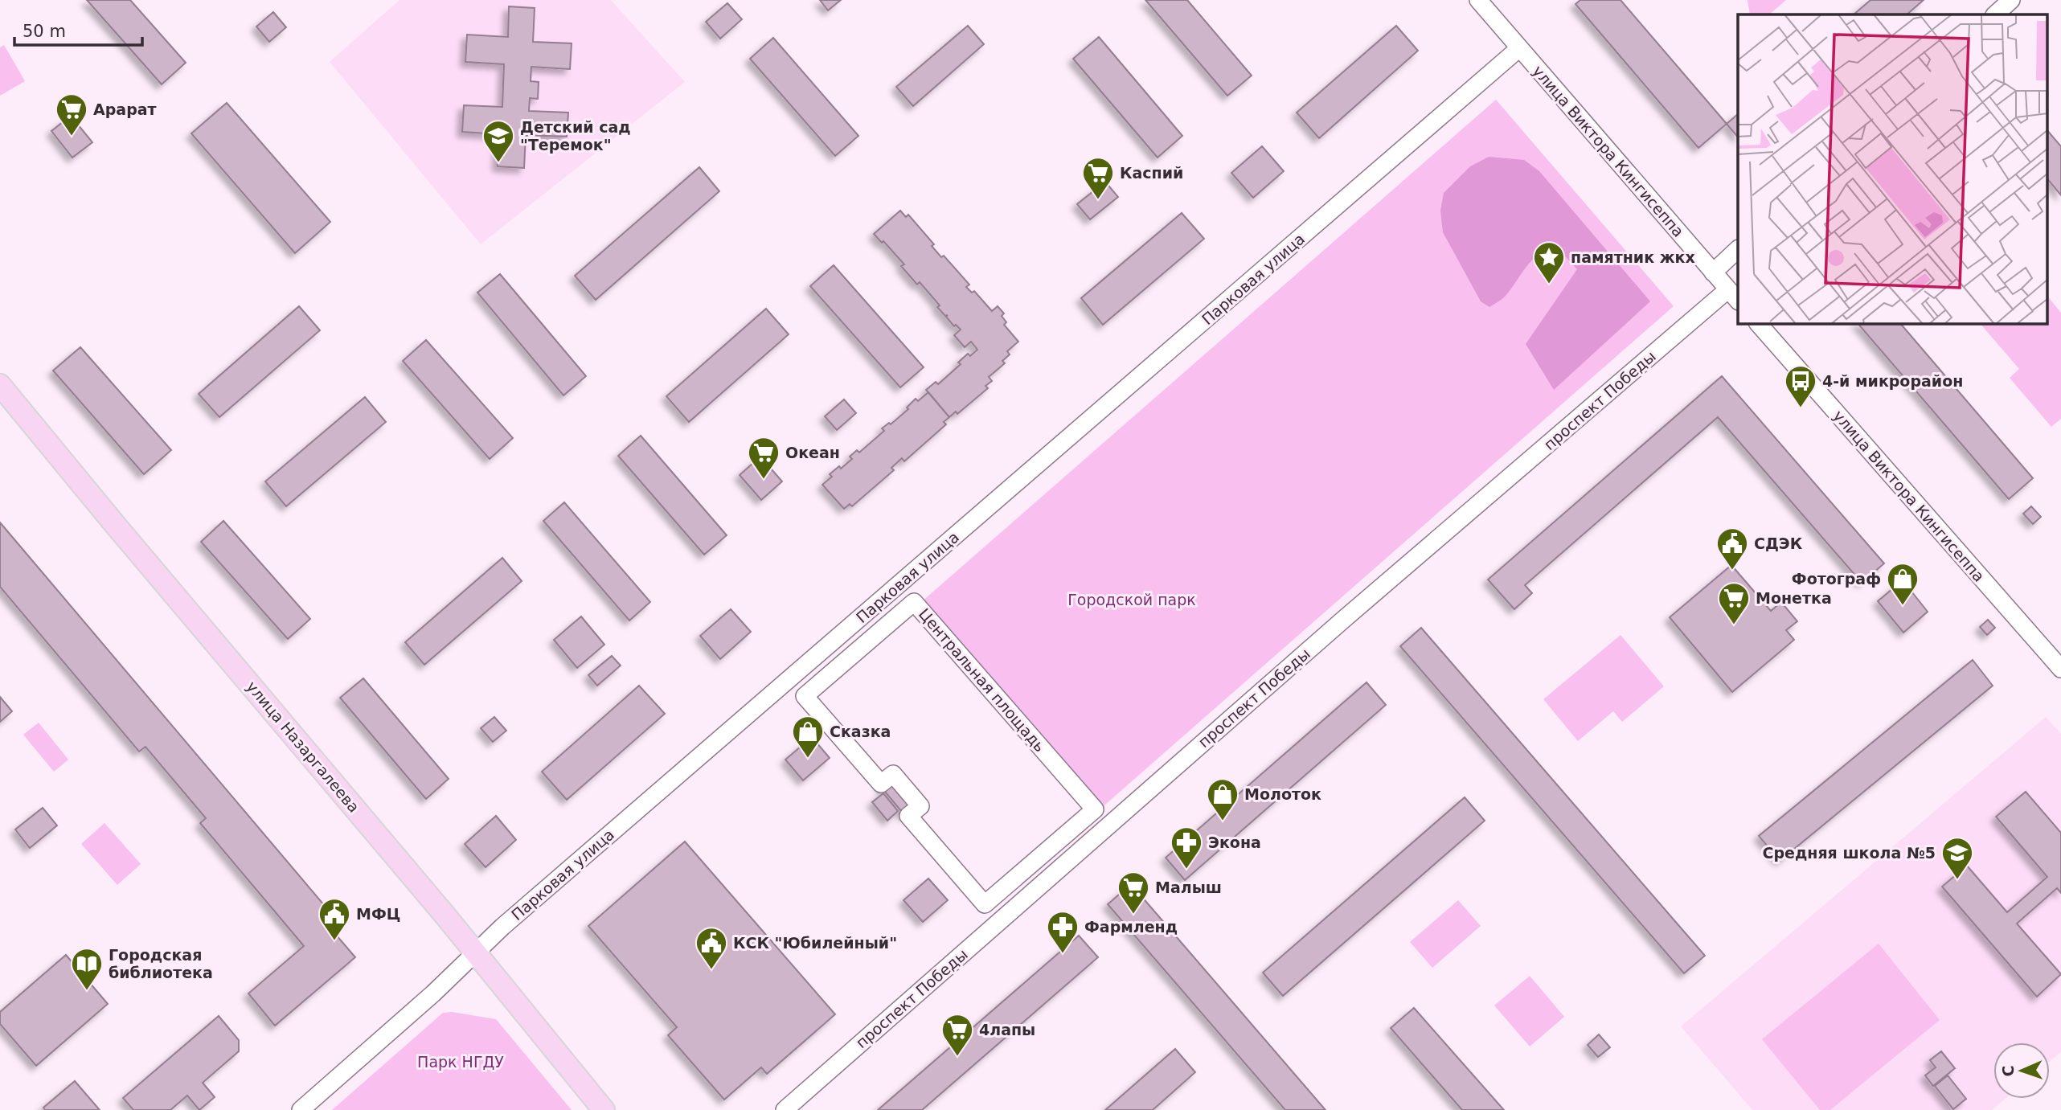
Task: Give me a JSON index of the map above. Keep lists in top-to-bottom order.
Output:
{
  "streets": {
    "main road": ["улица Назаргалеева"],
    "street": [
      "улица Виктора Кингисеппа",
      "Парковая улица",
      "проспект Победы",
      "Центральная площадь"
    ]
  },
  "crossings": [
    ["улица Виктора Кингисеппа", "Парковая улица"],
    ["улица Виктора Кингисеппа", "проспект Победы"],
    ["Парковая улица", "улица Назаргалеева"]
  ],
  "parks": ["Городской парк", "Парк НГДУ"],
  "places": {
    "supermarket": [
      "Арарат",
      "Каспий",
      "Океан",
      "Монетка",
      "Малыш",
      "4лапы"
    ],
    "school or university": ["Детский сад \"Теремок\"", "Средняя школа №5"],
    "place": ["памятник жкх"],
    "bus stop": ["4-й микрорайон"],
    "public building": ["СДЭК", "МФЦ", "КСК \"Юбилейный\""],
    "shop": ["Фотограф", "Сказка", "Молоток"],
    "pharmacy": ["Экона", "Фармленд"],
    "library": ["Городская библиотека"]
  },
  "scale_bar": "50 m",
  "north": "left"
}
